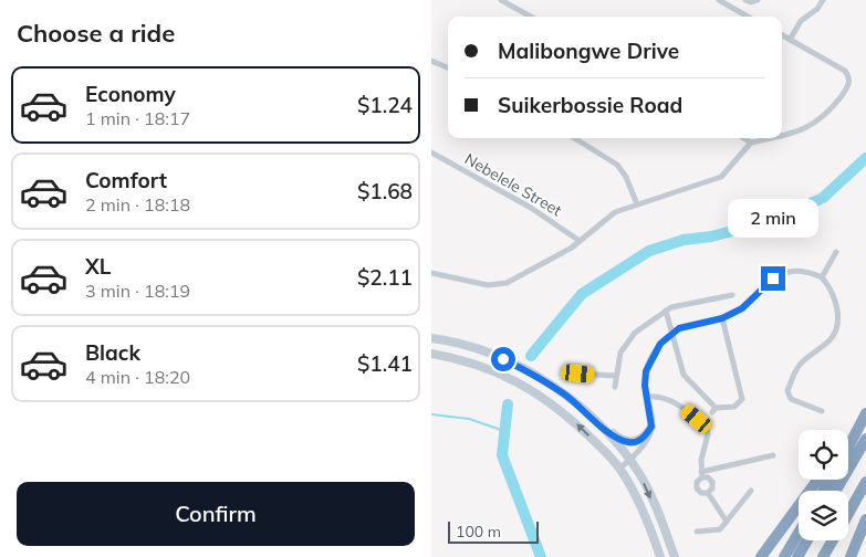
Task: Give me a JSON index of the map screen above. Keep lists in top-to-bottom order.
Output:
{
  "streets": {
    "street": ["Nebelele Street"]
  },
  "scale_bar": "100 m",
  "page": {
    "heading": "Choose a ride",
    "banner": ["Malibongwe Drive", "Suikerbossie Road"],
    "list": [
      {
        "name": "Economy",
        "note": "1 min · 18:17",
        "value": "$1.24"
      },
      {
        "name": "Comfort",
        "note": "2 min · 18:18",
        "value": "$1.68"
      },
      {
        "name": "XL",
        "note": "3 min · 18:19",
        "value": "$2.11"
      },
      {
        "name": "Black",
        "note": "4 min · 18:20",
        "value": "$1.41"
      }
    ],
    "bubble": "2 min",
    "buttons": "Confirm",
    "scale": "100 m"
  }
}
